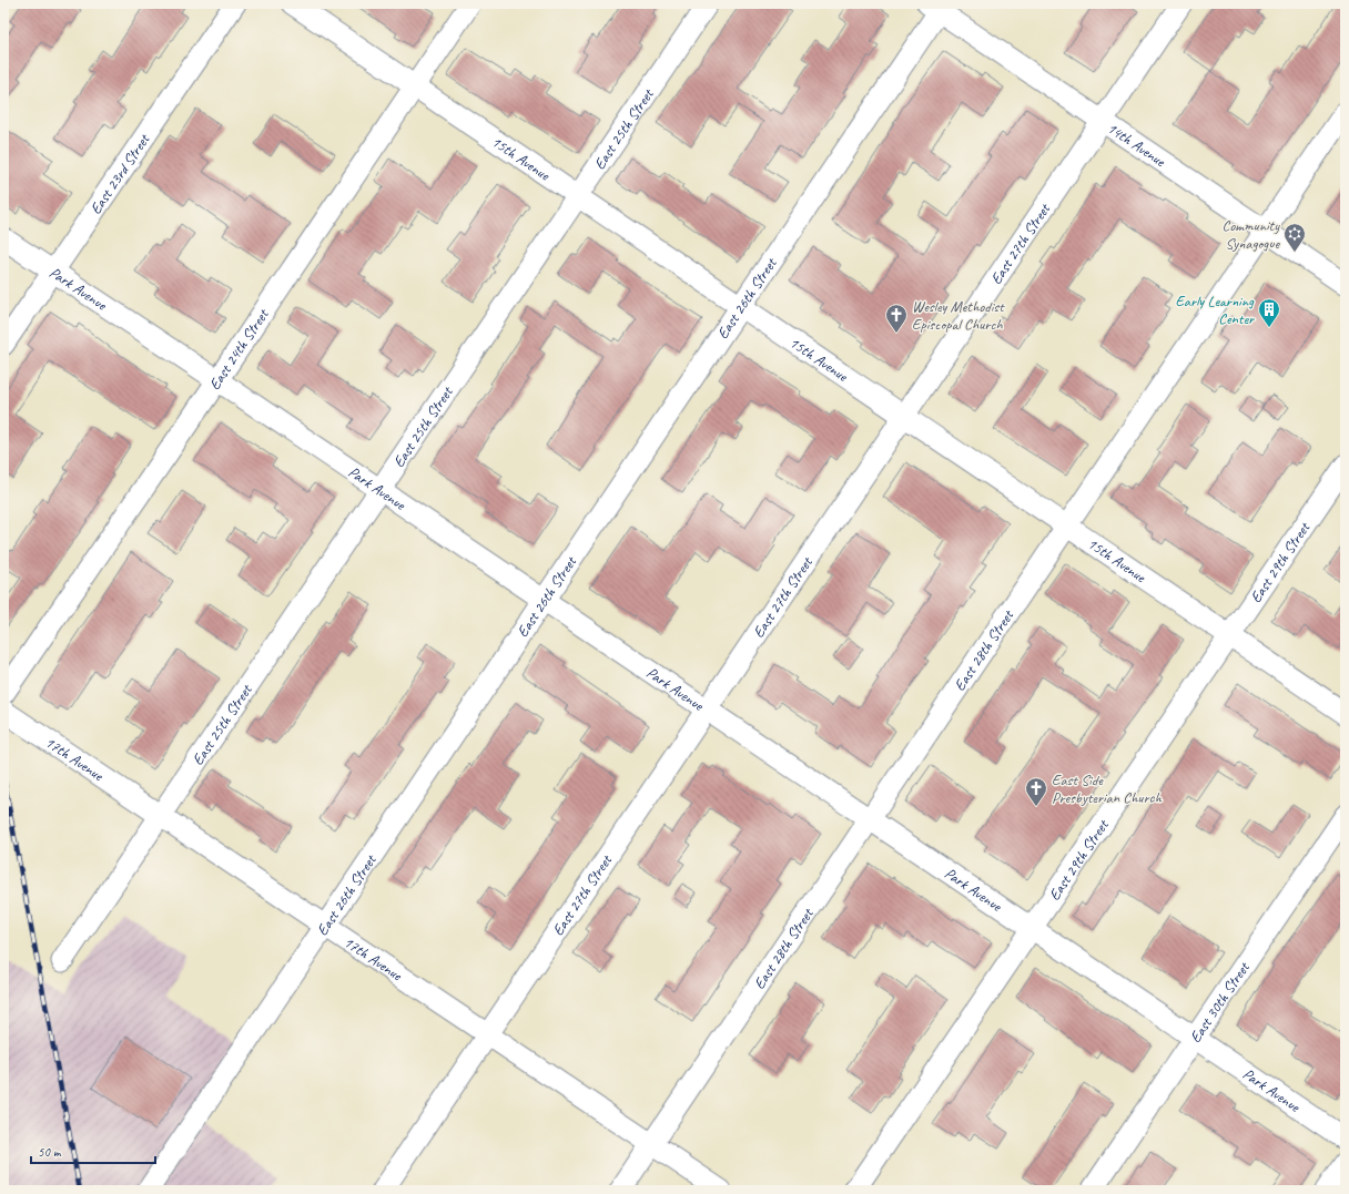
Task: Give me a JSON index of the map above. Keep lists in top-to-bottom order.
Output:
{
  "streets": {
    "street": [
      "East 25th Street",
      "14th Avenue",
      "15th Avenue",
      "East 23rd Street",
      "East 27th Street",
      "Park Avenue",
      "East 26th Street",
      "East 24th Street",
      "East 29th Street",
      "East 28th Street",
      "17th Avenue",
      "East 30th Street"
    ]
  },
  "crossings": [
    ["East 25th Street", "15th Avenue"],
    ["East 25th Street", "Park Avenue"],
    ["East 25th Street", "17th Avenue"],
    ["14th Avenue", "East 27th Street"],
    ["14th Avenue", "East 26th Street"],
    ["14th Avenue", "East 28th Street"],
    ["15th Avenue", "East 27th Street"],
    ["15th Avenue", "East 26th Street"],
    ["15th Avenue", "East 24th Street"],
    ["15th Avenue", "East 29th Street"],
    ["15th Avenue", "East 28th Street"],
    ["East 23rd Street", "Park Avenue"],
    ["East 27th Street", "Park Avenue"],
    ["East 27th Street", "17th Avenue"],
    ["Park Avenue", "East 26th Street"],
    ["Park Avenue", "East 24th Street"],
    ["Park Avenue", "East 29th Street"],
    ["Park Avenue", "East 28th Street"],
    ["Park Avenue", "East 30th Street"],
    ["East 26th Street", "17th Avenue"],
    ["East 28th Street", "17th Avenue"]
  ],
  "places": {
    "synagogue": ["Community Synagogue"],
    "building": ["Early Learning Center"],
    "church": ["Wesley Methodist Episcopal Church", "East Side Presbyterian Church"]
  },
  "scale_bar": "50 m"
}
